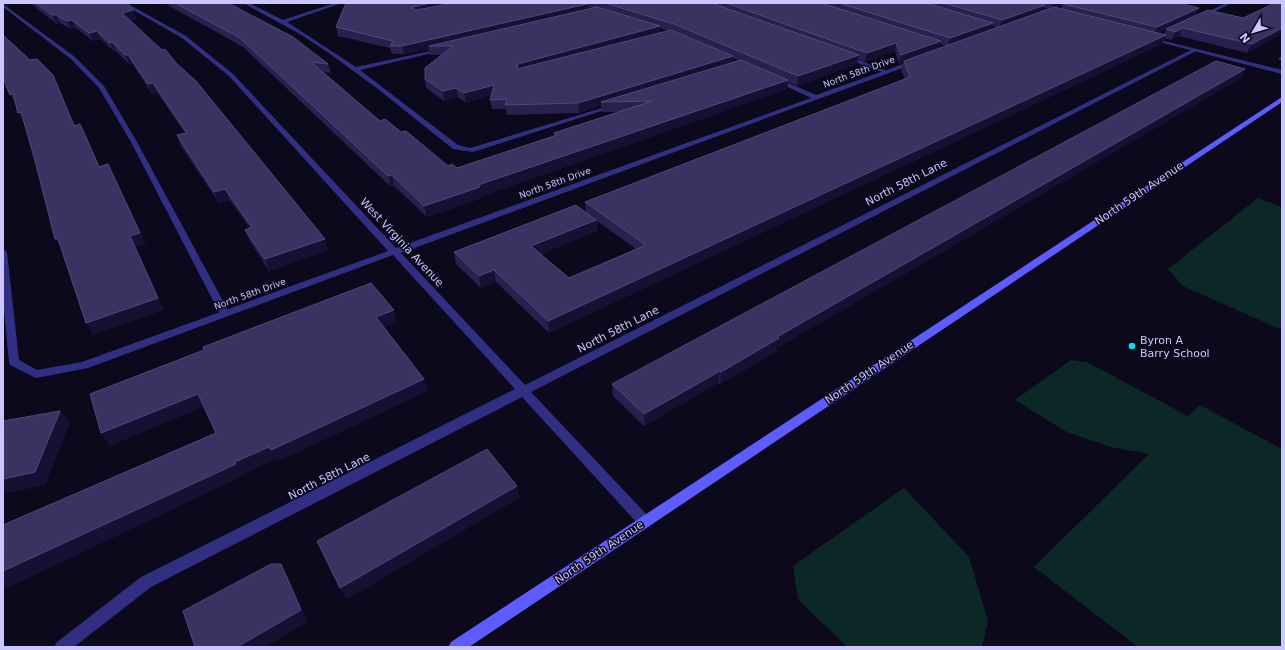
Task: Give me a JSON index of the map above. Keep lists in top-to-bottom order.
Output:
{
  "streets": {
    "main road": ["North 59th Avenue"],
    "street": ["North 58th Drive", "North 58th Lane", "West Virginia Avenue"]
  },
  "crossings": [
    ["North 58th Drive", "West Virginia Avenue"],
    ["North 58th Lane", "West Virginia Avenue"],
    ["North 59th Avenue", "West Virginia Avenue"]
  ],
  "places": ["Byron A Barry School"],
  "north": "bottom left"
}
